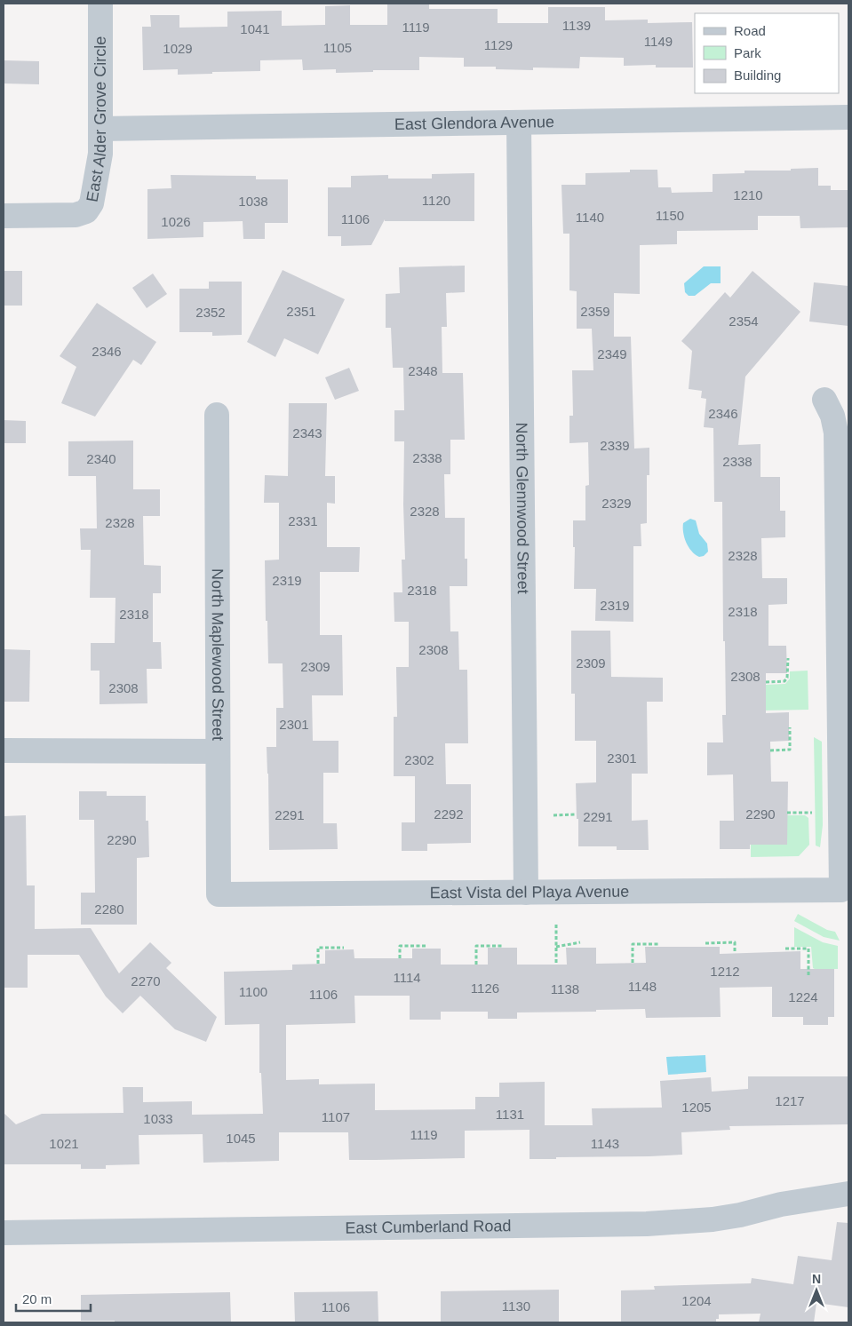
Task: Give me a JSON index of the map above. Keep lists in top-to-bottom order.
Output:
{
  "streets": {
    "street": [
      "East Alder Grove Circle",
      "East Glendora Avenue",
      "North Glennwood Street",
      "North Maplewood Street",
      "East Vista del Playa Avenue",
      "East Cumberland Road"
    ]
  },
  "crossings": [
    ["East Alder Grove Circle", "East Glendora Avenue"],
    ["East Glendora Avenue", "North Glennwood Street"],
    ["North Glennwood Street", "East Vista del Playa Avenue"],
    ["North Maplewood Street", "East Vista del Playa Avenue"]
  ],
  "house_numbers": [
    "1139",
    "1119",
    "1041",
    "1149",
    "1129",
    "1105",
    "1029",
    "1210",
    "1120",
    "1038",
    "1150",
    "1140",
    "1106",
    "1026",
    "2351",
    "2359",
    "2352",
    "2354",
    "2346",
    "2349",
    "2348",
    "2346",
    "2343",
    "2339",
    "2338",
    "2340",
    "2338",
    "2329",
    "2328",
    "2331",
    "2328",
    "2328",
    "2319",
    "2318",
    "2319",
    "2318",
    "2318",
    "2308",
    "2309",
    "2309",
    "2308",
    "2308",
    "2301",
    "2301",
    "2302",
    "2292",
    "2290",
    "2291",
    "2291",
    "2290",
    "2280",
    "1212",
    "1114",
    "2270",
    "1148",
    "1126",
    "1138",
    "1100",
    "1106",
    "1224",
    "1217",
    "1205",
    "1131",
    "1107",
    "1033",
    "1119",
    "1045",
    "1021",
    "1143",
    "1204",
    "1130",
    "1106"
  ],
  "legend": ["Road", "Park", "Building"],
  "scale_bar": "20 m",
  "north": "top"
}
